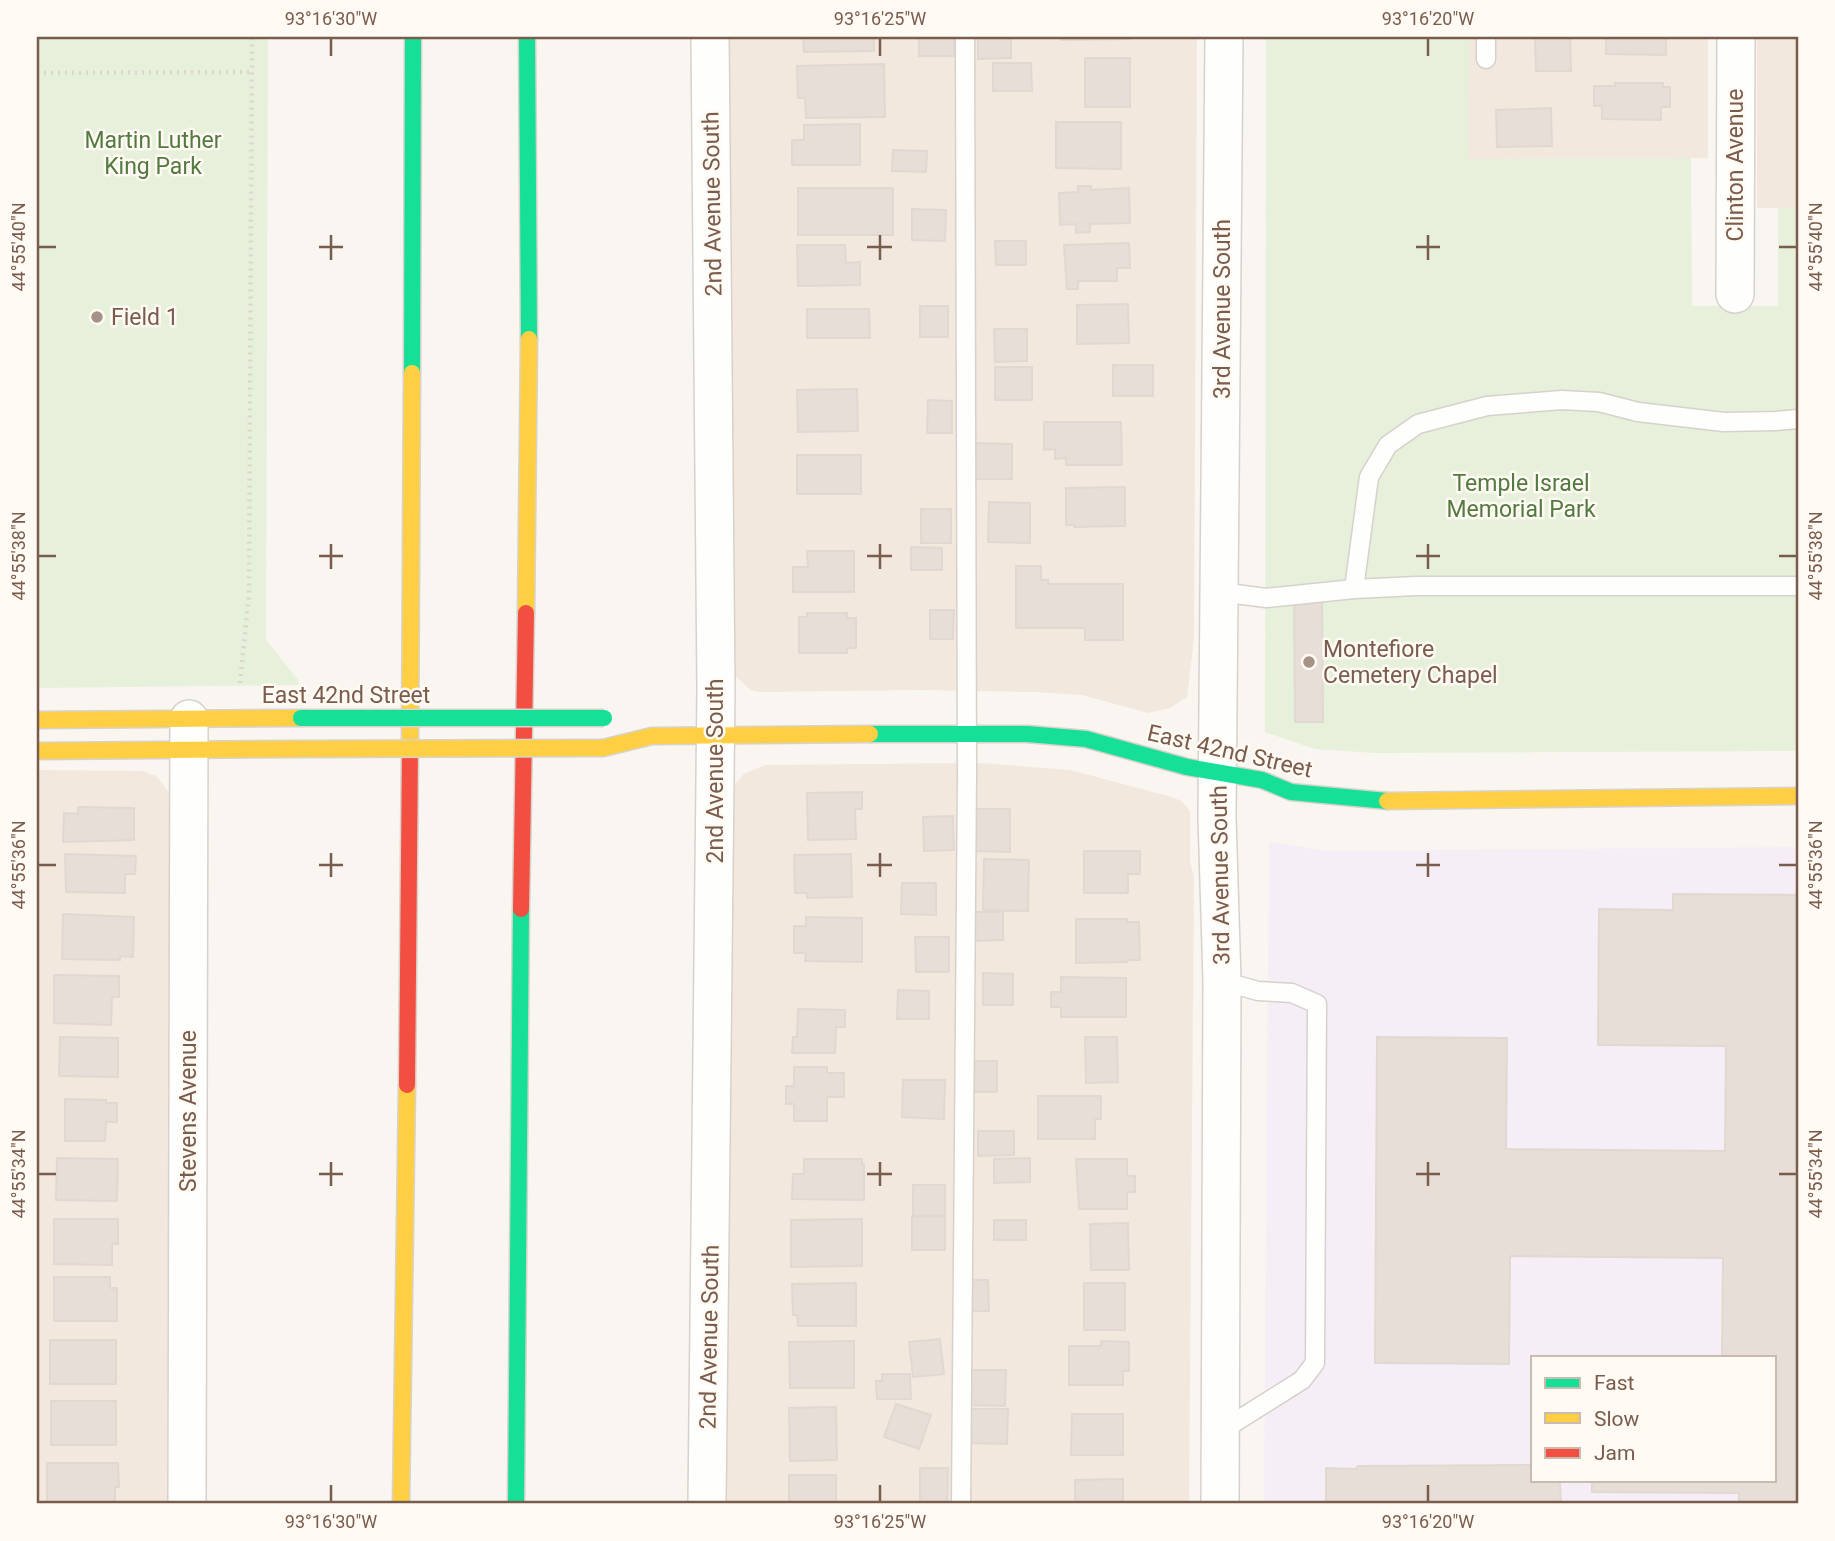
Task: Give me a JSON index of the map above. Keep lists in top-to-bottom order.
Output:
{
  "streets": {
    "main road": ["East 42nd Street"],
    "street": [
      "Clinton Avenue",
      "2nd Avenue South",
      "3rd Avenue South",
      "Stevens Avenue"
    ]
  },
  "crossings": [
    ["2nd Avenue South", "East 42nd Street"],
    ["3rd Avenue South", "East 42nd Street"],
    ["East 42nd Street", "Stevens Avenue"]
  ],
  "parks": ["Martin Luther King Park", "Temple Israel Memorial Park"],
  "places": ["Field 1", "Montefiore Cemetery Chapel"],
  "legend": ["Fast", "Slow", "Jam"],
  "coordinates": [
    "93°16'30\"W",
    "93°16'25\"W",
    "93°16'20\"W",
    "44°55'40\"N",
    "44°55'38\"N",
    "44°55'36\"N",
    "44°55'34\"N"
  ]
}
